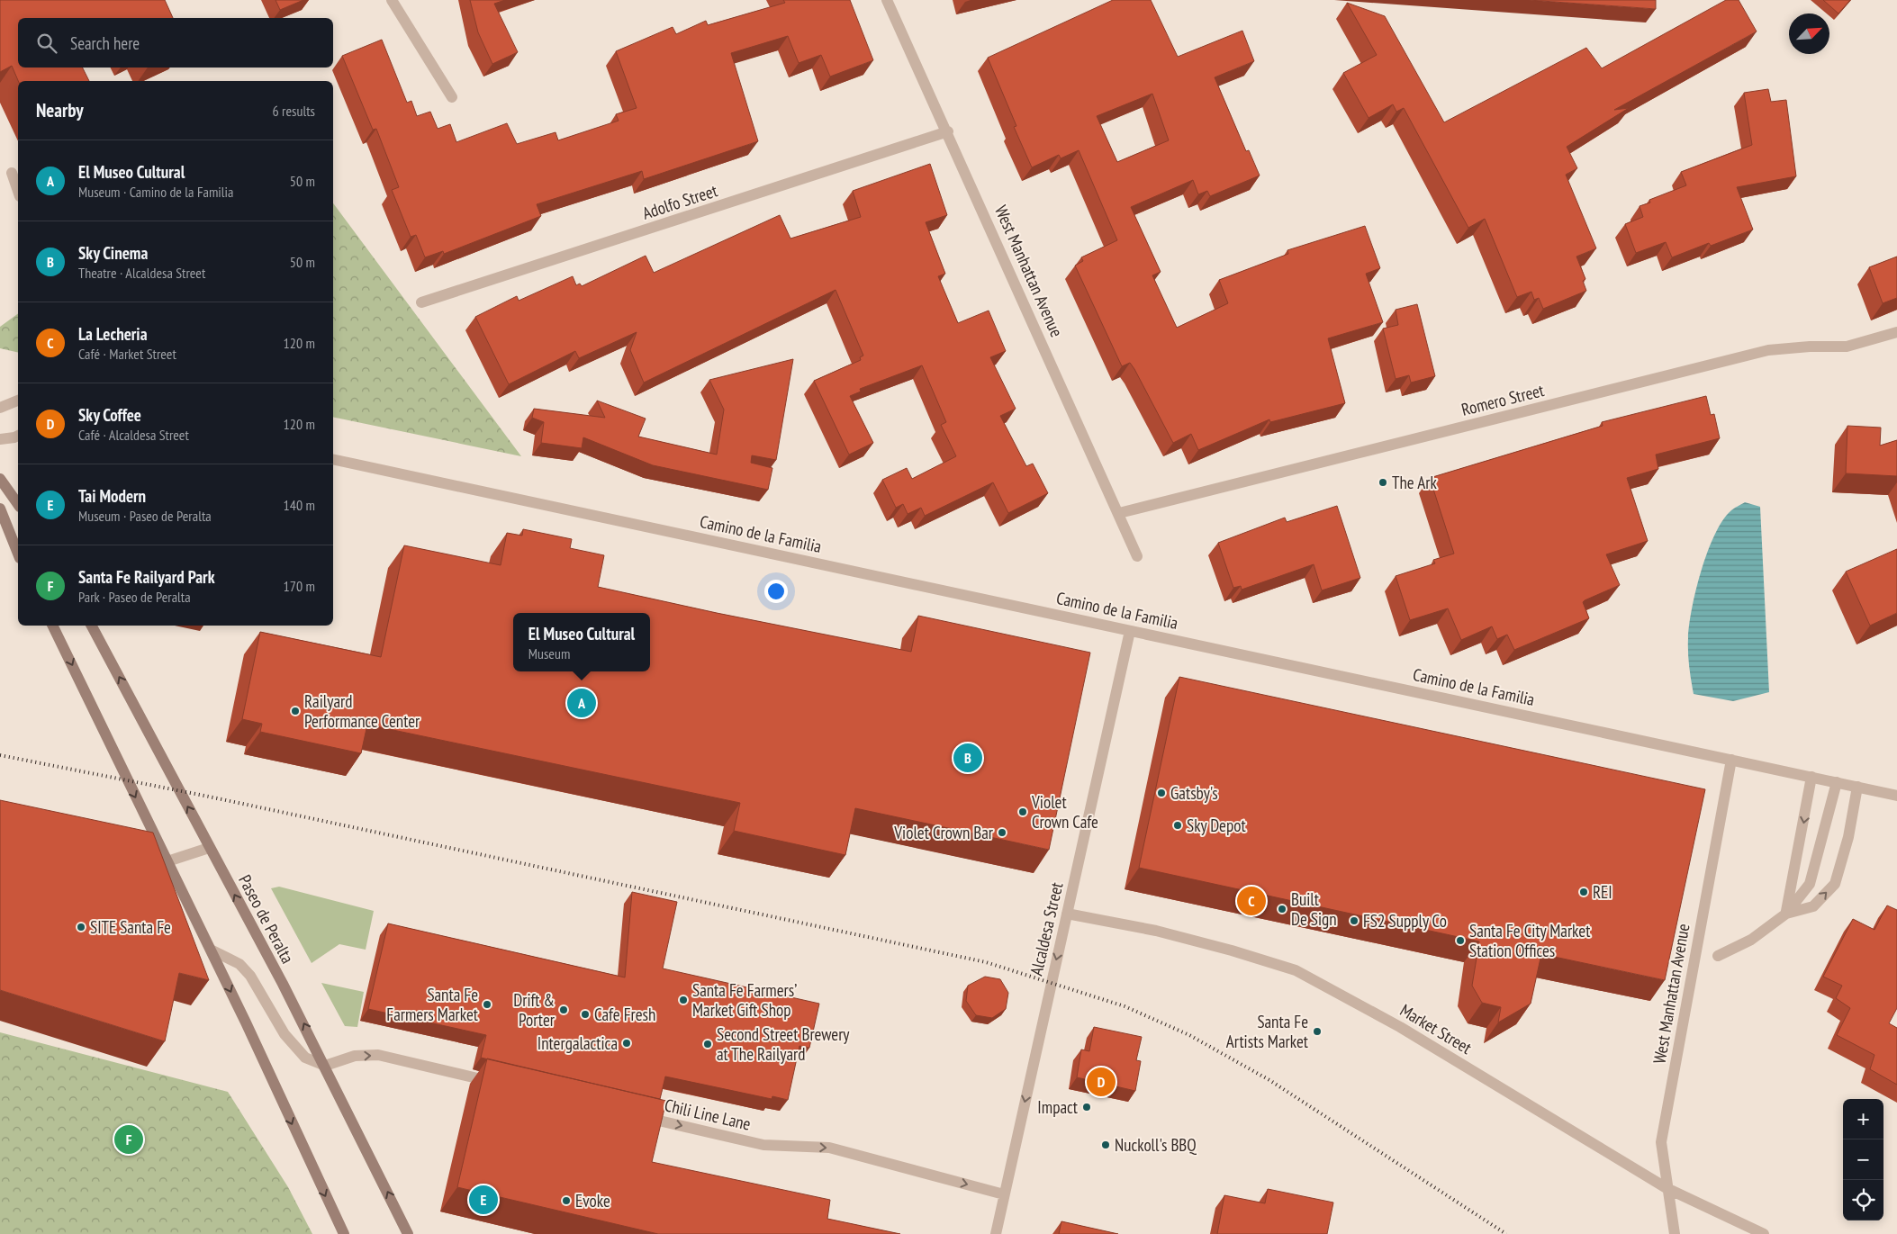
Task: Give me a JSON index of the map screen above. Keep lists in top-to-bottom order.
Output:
{
  "streets": {
    "street": [
      "Adolfo Street",
      "West Manhattan Avenue",
      "Romero Street",
      "Camino de la Familia",
      "Paseo de Peralta",
      "Alcaldesa Street",
      "Market Street",
      "Chili Line Lane"
    ]
  },
  "crossings": [
    ["Adolfo Street", "West Manhattan Avenue"],
    ["West Manhattan Avenue", "Romero Street"],
    ["West Manhattan Avenue", "Camino de la Familia"],
    ["West Manhattan Avenue", "Market Street"],
    ["Camino de la Familia", "Alcaldesa Street"],
    ["Alcaldesa Street", "Market Street"],
    ["Alcaldesa Street", "Chili Line Lane"]
  ],
  "one_way": ["Alcaldesa Street", "Chili Line Lane"],
  "places": [
    "The Ark",
    "Railyard Performance Center",
    "Gatsby's",
    "Violet Crown Cafe",
    "Sky Depot",
    "Violet Crown Bar",
    "REI",
    "Built De Sign",
    "FS2 Supply Co",
    "SITE Santa Fe",
    "Santa Fe City Market Station Offices",
    "Santa Fe Farmers’ Market Gift Shop",
    "Santa Fe Farmers Market",
    "Drift & Porter",
    "Cafe Fresh",
    "Santa Fe Artists Market",
    "Intergalactica",
    "Second Street Brewery at The Railyard",
    "Impact",
    "Nuckoll's BBQ",
    "Evoke"
  ],
  "north": "top right",
  "page": {
    "search": "Search here",
    "heading": ["Nearby", "6 results"],
    "list": [
      {
        "mark": "A",
        "name": "El Museo Cultural",
        "note": "Museum · Camino de la Familia",
        "value": "50 m"
      },
      {
        "mark": "B",
        "name": "Sky Cinema",
        "note": "Theatre · Alcaldesa Street",
        "value": "50 m"
      },
      {
        "mark": "C",
        "name": "La Lecheria",
        "note": "Café · Market Street",
        "value": "120 m"
      },
      {
        "mark": "D",
        "name": "Sky Coffee",
        "note": "Café · Alcaldesa Street",
        "value": "120 m"
      },
      {
        "mark": "E",
        "name": "Tai Modern",
        "note": "Museum · Paseo de Peralta",
        "value": "140 m"
      },
      {
        "mark": "F",
        "name": "Santa Fe Railyard Park",
        "note": "Park · Paseo de Peralta",
        "value": "170 m"
      }
    ],
    "popup": ["El Museo Cultural", "Museum"],
    "pins": [
      "A",
      "B",
      "C",
      "D",
      "F",
      "E"
    ],
    "map_buttons": ["+", "−"]
  }
}
